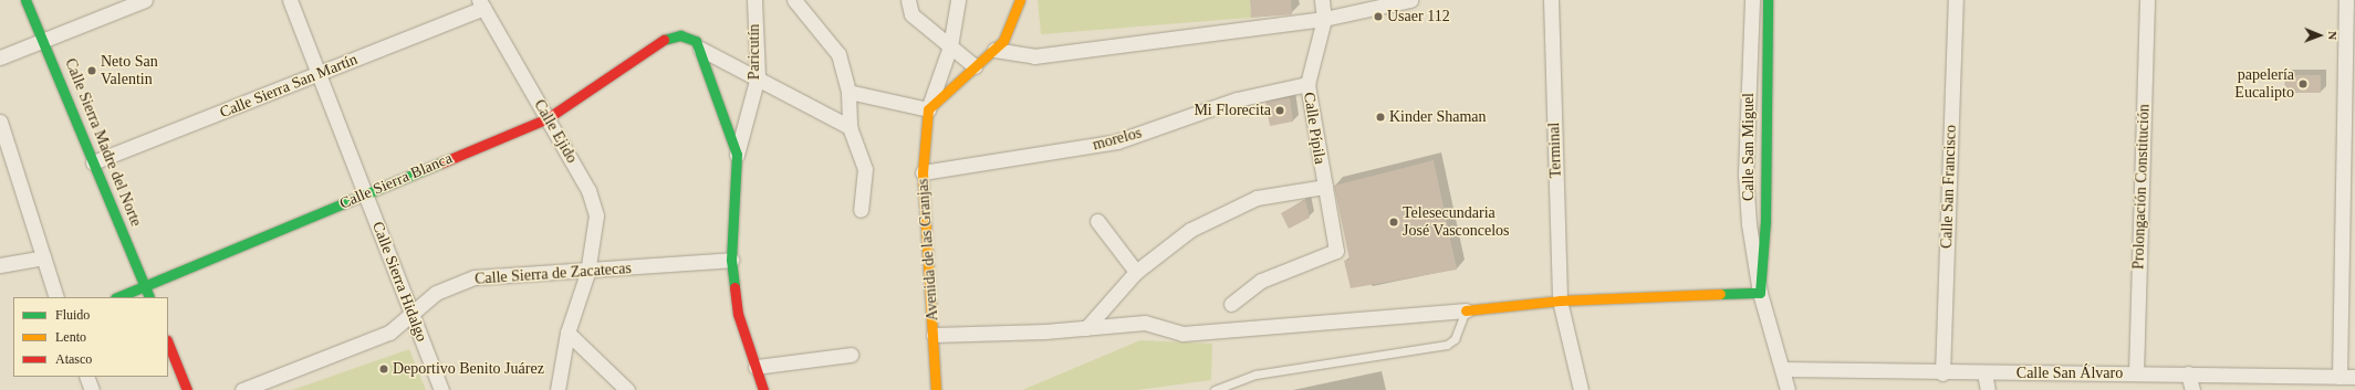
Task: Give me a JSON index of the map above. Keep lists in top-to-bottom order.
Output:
{
  "streets": {
    "street": [
      "Paricutín",
      "Calle Sierra San Martín",
      "Calle Pípila",
      "Calle Ejido",
      "morelos",
      "Calle Sierra Madre del Norte",
      "Calle San Miguel",
      "Terminal",
      "Calle Sierra Blanca",
      "Calle San Francisco",
      "Prolongación Constitución",
      "Avenida de las Granjas",
      "Calle Sierra de Zacatecas",
      "Calle Sierra Hidalgo",
      "Calle San Álvaro"
    ]
  },
  "crossings": [
    ["Calle Sierra San Martín", "Calle Ejido"],
    ["Calle Sierra San Martín", "Calle Sierra Madre del Norte"],
    ["Calle Sierra San Martín", "Calle Sierra Hidalgo"],
    ["Calle Pípila", "morelos"],
    ["Calle Ejido", "Calle Sierra Blanca"],
    ["Calle Ejido", "Calle Sierra de Zacatecas"],
    ["morelos", "Avenida de las Granjas"],
    ["Calle Sierra Madre del Norte", "Calle Sierra Blanca"],
    ["Calle San Miguel", "Calle San Álvaro"],
    ["Calle Sierra Blanca", "Calle Sierra Hidalgo"],
    ["Calle San Francisco", "Calle San Álvaro"],
    ["Prolongación Constitución", "Calle San Álvaro"],
    ["Calle Sierra de Zacatecas", "Calle Sierra Hidalgo"]
  ],
  "places": [
    "Usaer 112",
    "Neto San Valentin",
    "papelería Eucalipto",
    "Mi Florecita",
    "Kinder Shaman",
    "Telesecundaria José Vasconcelos",
    "Deportivo Benito Juárez"
  ],
  "legend": ["Fluido", "Lento", "Atasco"],
  "north": "right"
}
